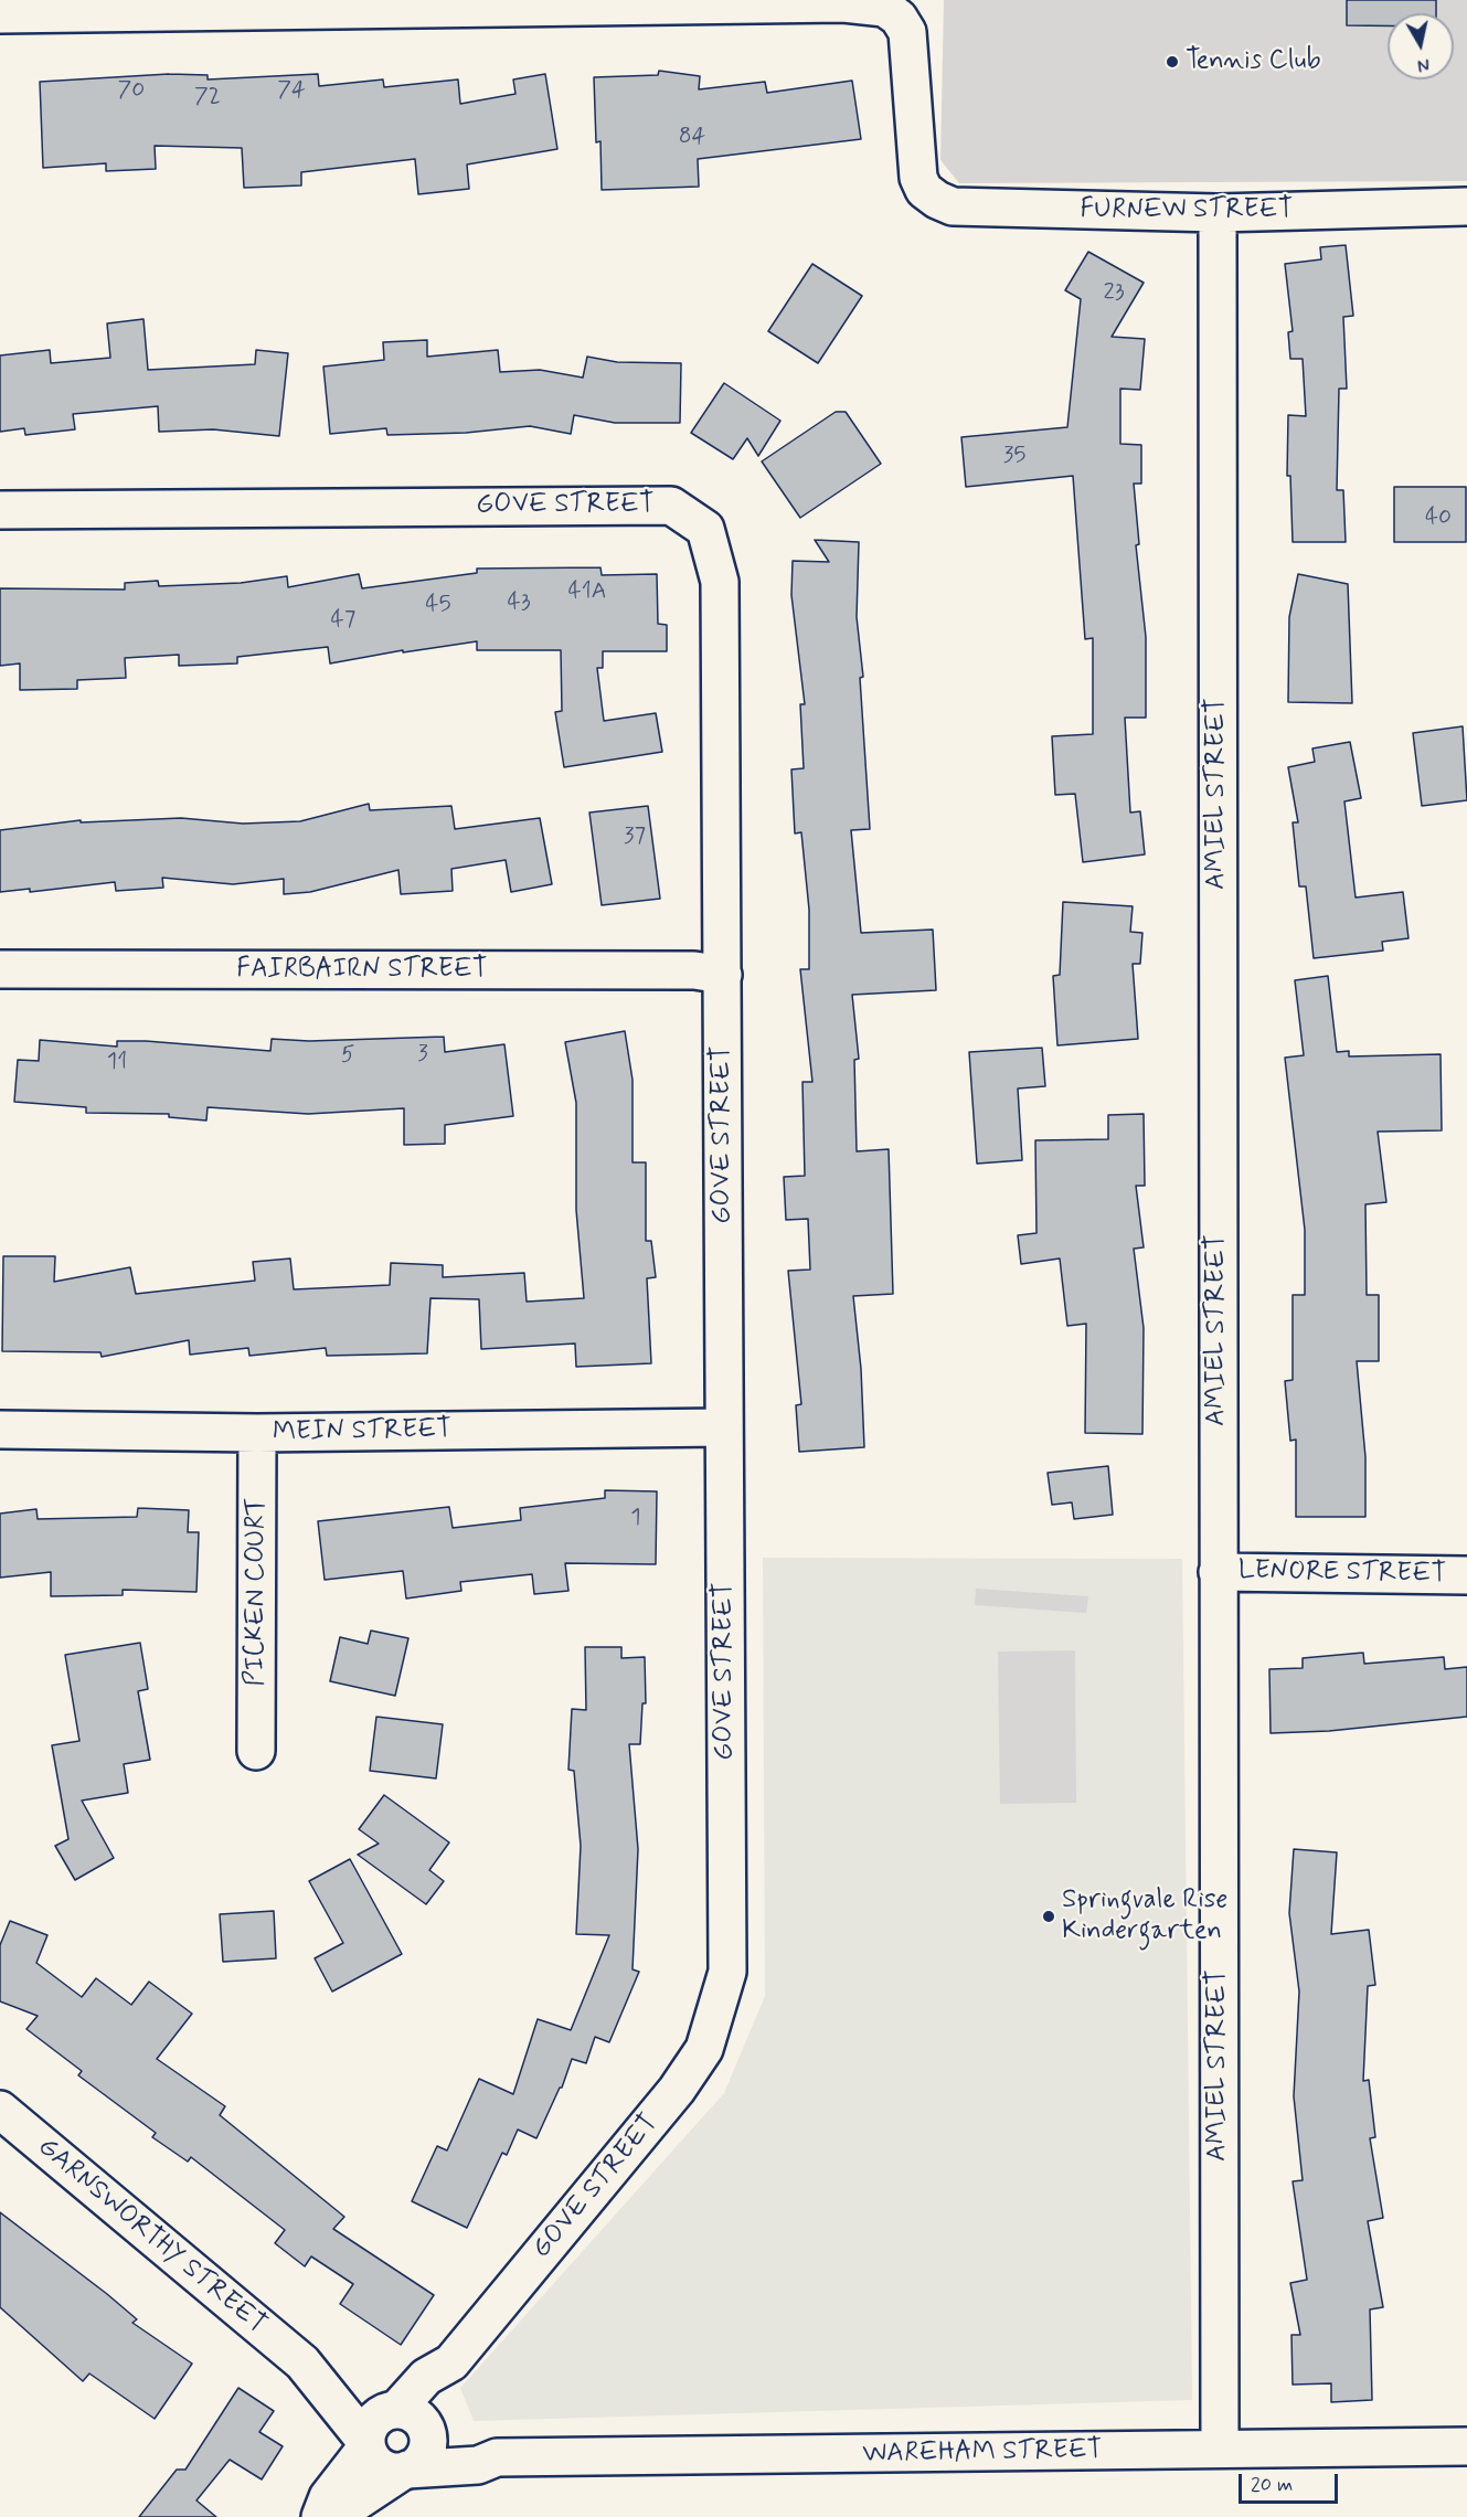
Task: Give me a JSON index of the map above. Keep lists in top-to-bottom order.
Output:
{
  "streets": {
    "street": [
      "FURNEW STREET",
      "GOVE STREET",
      "AMIEL STREET",
      "FAIRBAIRN STREET",
      "MEIN STREET",
      "LENORE STREET",
      "PICKEN COURT",
      "GARNSWORTHY STREET",
      "WAREHAM STREET"
    ]
  },
  "crossings": [
    ["FURNEW STREET", "AMIEL STREET"],
    ["GOVE STREET", "FAIRBAIRN STREET"],
    ["GOVE STREET", "MEIN STREET"],
    ["GOVE STREET", "GARNSWORTHY STREET"],
    ["GOVE STREET", "WAREHAM STREET"],
    ["AMIEL STREET", "LENORE STREET"],
    ["AMIEL STREET", "WAREHAM STREET"],
    ["MEIN STREET", "PICKEN COURT"],
    ["GARNSWORTHY STREET", "WAREHAM STREET"]
  ],
  "places": ["Tennis Club", "Springvale Rise Kindergarten"],
  "house_numbers": [
    "70",
    "74",
    "72",
    "84",
    "23",
    "35",
    "40",
    "41A",
    "43",
    "45",
    "47",
    "37",
    "3",
    "5",
    "11",
    "1"
  ],
  "scale_bar": "20 m",
  "north": "bottom"
}
